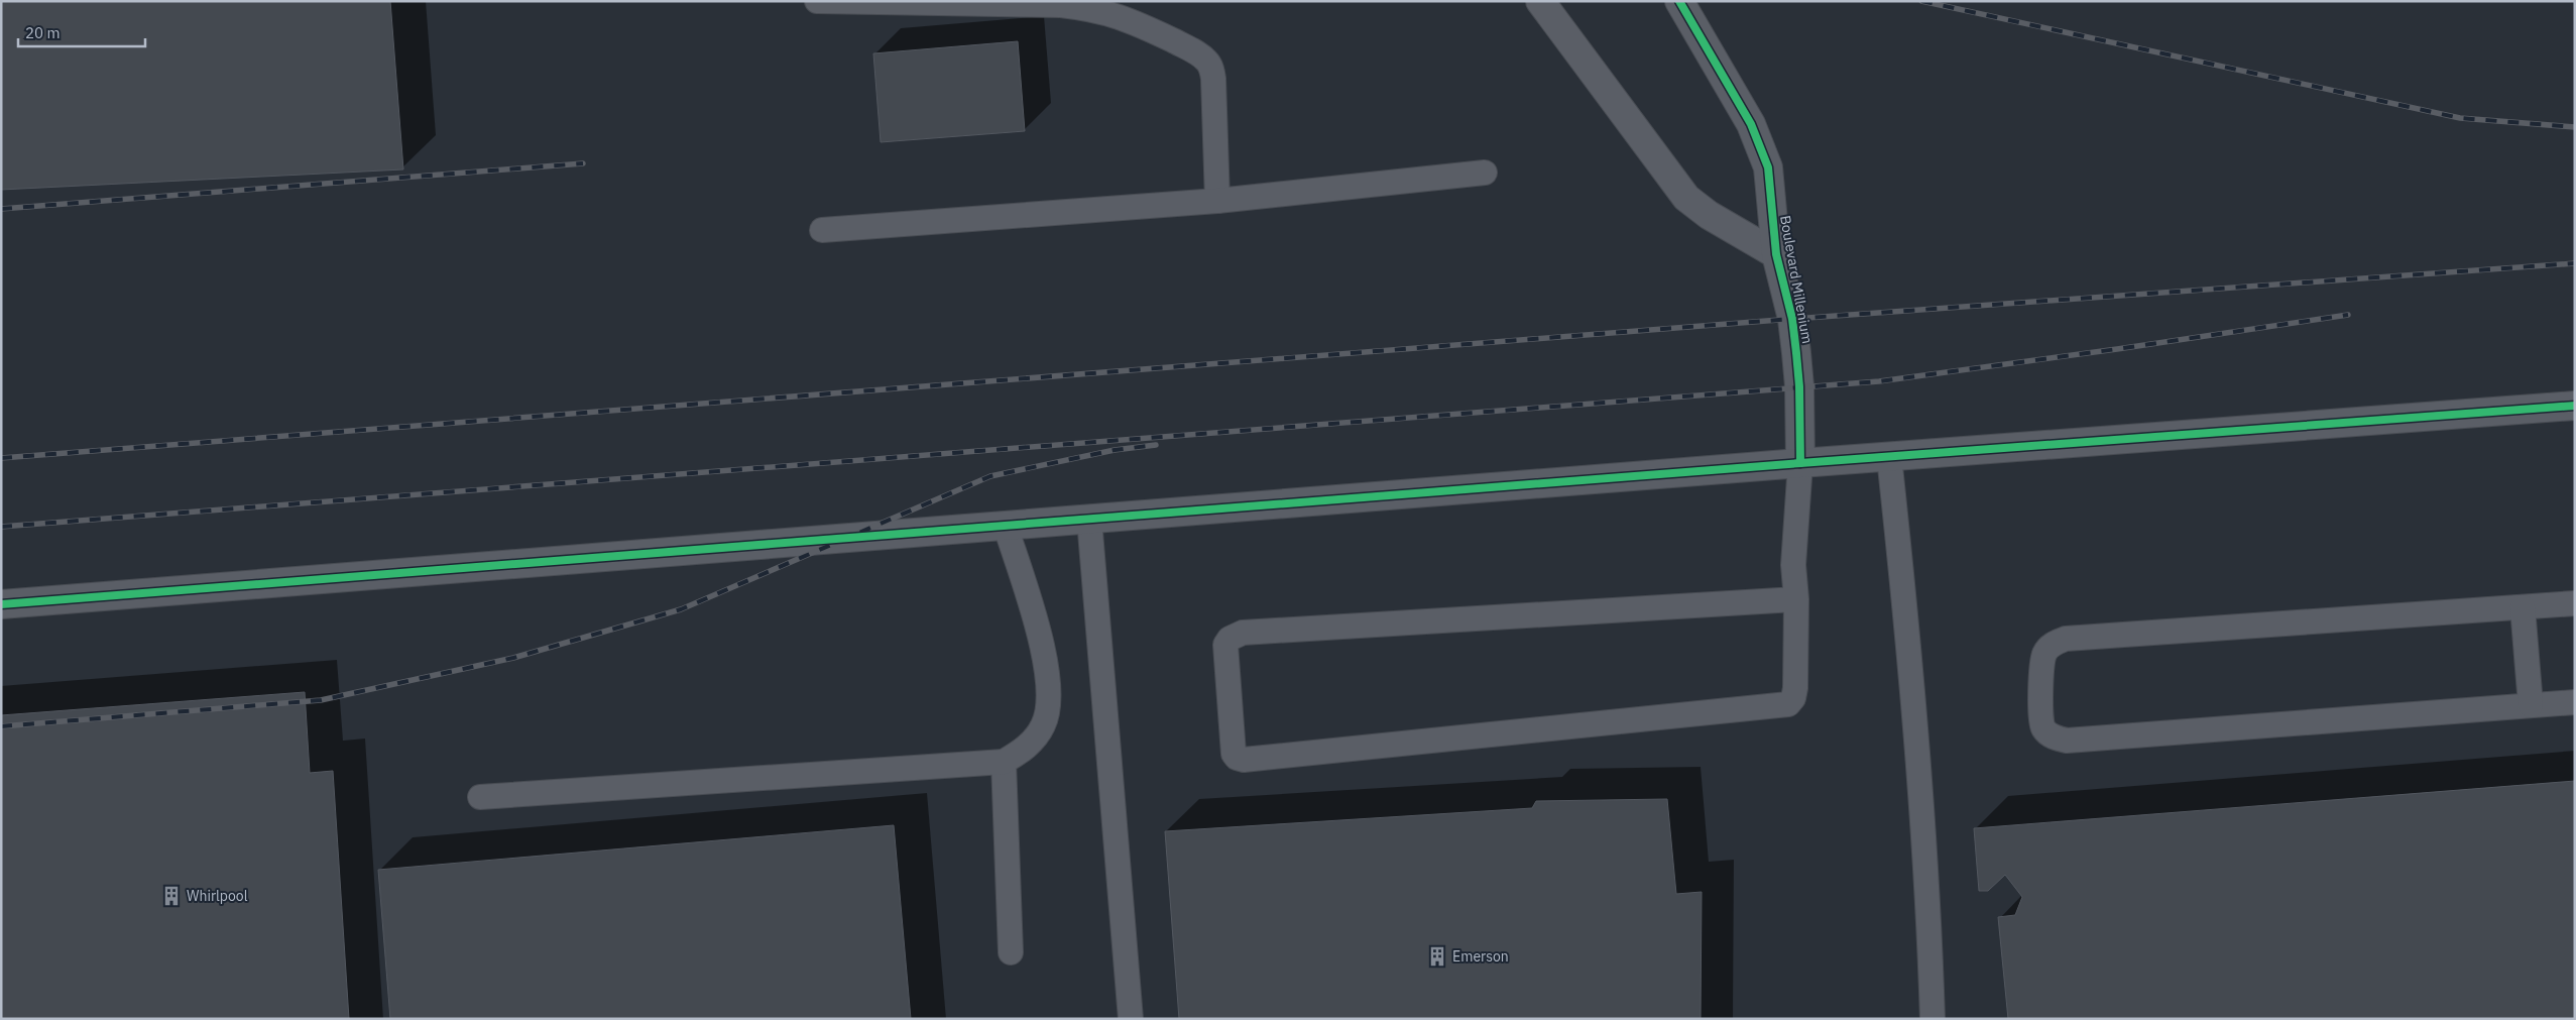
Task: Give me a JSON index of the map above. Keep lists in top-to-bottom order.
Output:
{
  "streets": {
    "street": ["Boulevard Millenium"]
  },
  "places": {
    "building": ["Whirlpool", "Emerson"]
  },
  "scale_bar": "20 m"
}
